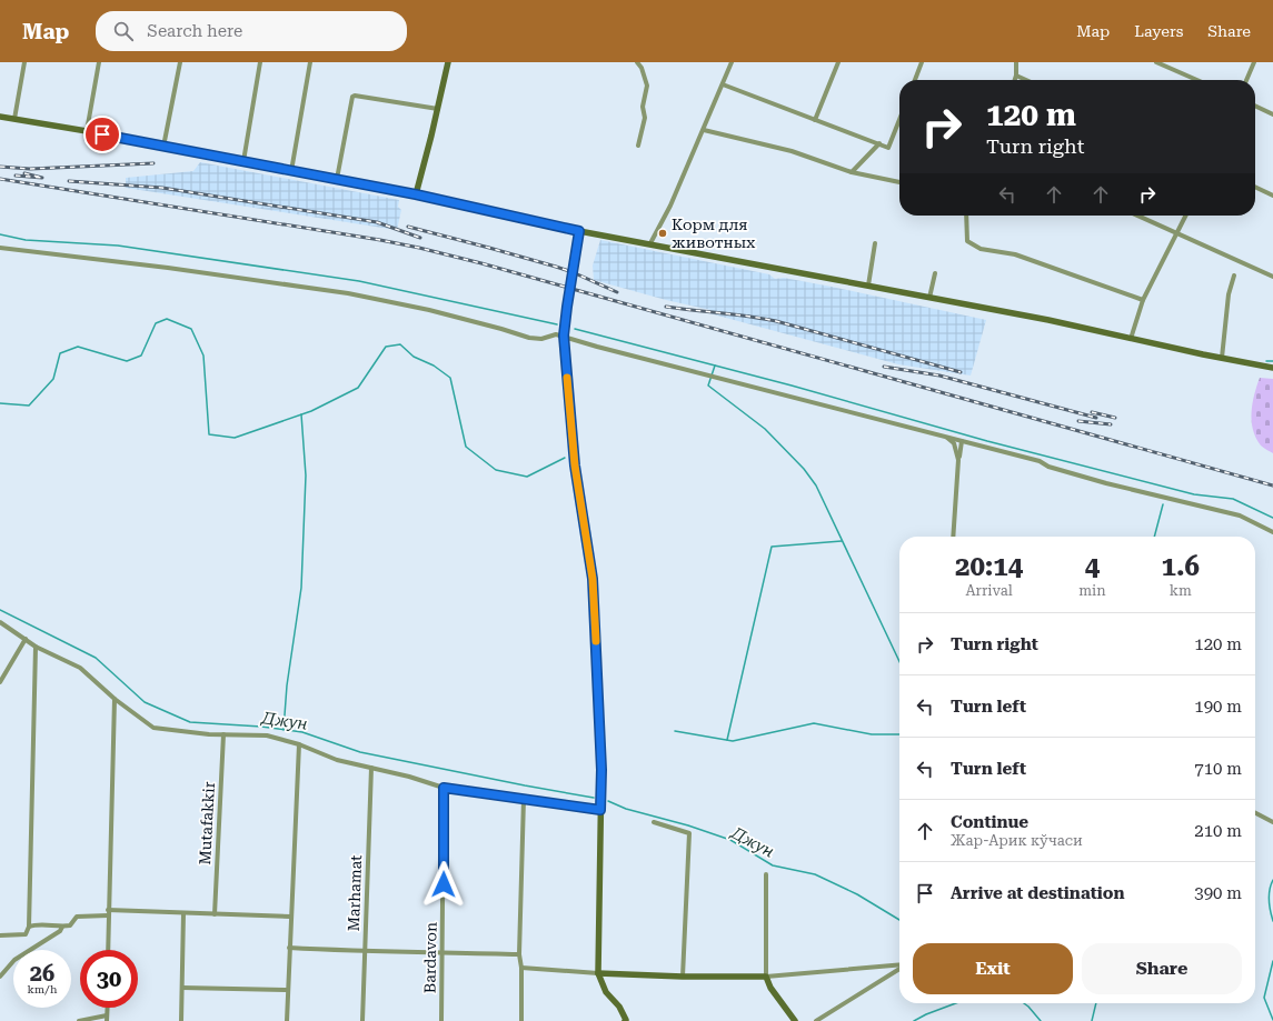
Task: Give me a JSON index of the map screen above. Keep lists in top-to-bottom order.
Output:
{
  "streets": {
    "street": ["Mutafakkir", "Marhamat", "Bardavon"]
  },
  "water": ["Джун"],
  "places": ["Корм для животных"],
  "page": {
    "header": "Map",
    "search": "Search here",
    "nav": ["Map", "Layers", "Share"],
    "turn": ["120 m", "Turn right"],
    "eta": [
      "20:14",
      "Arrival",
      "4",
      "min",
      "1.6",
      "km"
    ],
    "list": [
      {
        "name": "Turn right",
        "value": "120 m"
      },
      {
        "name": "Turn left",
        "value": "190 m"
      },
      {
        "name": "Turn left",
        "value": "710 m"
      },
      {
        "name": "Continue",
        "note": "Жар-Арик кўчаси",
        "value": "210 m"
      },
      {
        "name": "Arrive at destination",
        "value": "390 m"
      }
    ],
    "buttons": ["Exit", "Share"],
    "speed": "26 km/h",
    "limit": "30"
  }
}
